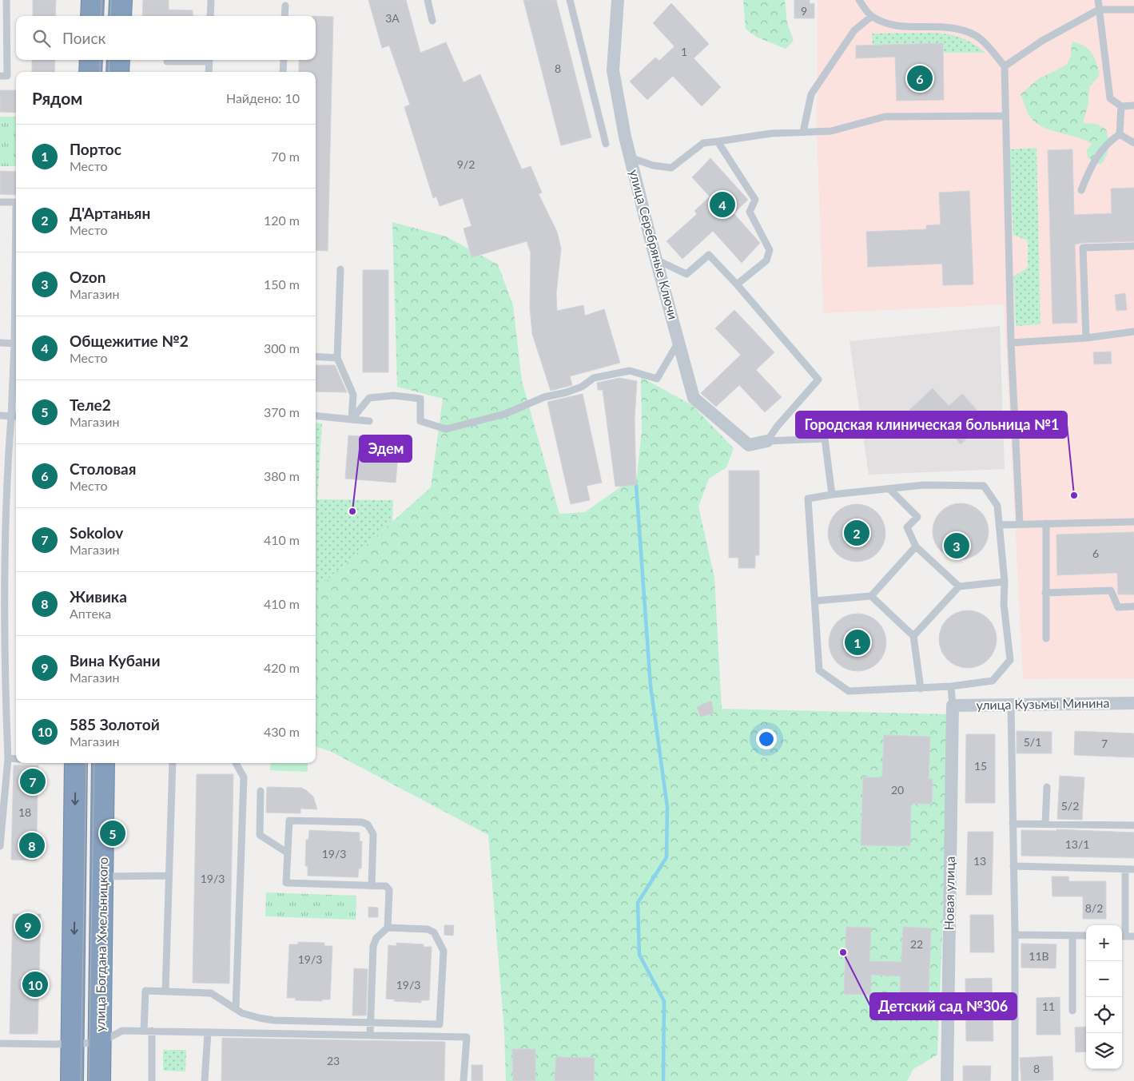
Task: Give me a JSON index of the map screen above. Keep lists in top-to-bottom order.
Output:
{
  "streets": {
    "highway": ["улица Богдана Хмельницкого"],
    "street": ["улица Серебряные Ключи", "улица Кузьмы Минина", "Новая улица"]
  },
  "crossings": [
    ["улица Кузьмы Минина", "Новая улица"]
  ],
  "places": ["Городская клиническая больница №1", "Эдем", "Детский сад №306"],
  "house_numbers": [
    "9",
    "3А",
    "1",
    "8",
    "9/2",
    "6",
    "5/1",
    "7",
    "15",
    "20",
    "5/2",
    "18",
    "13/1",
    "19/3",
    "13",
    "19/3",
    "8/2",
    "22",
    "11В",
    "19/3",
    "19/3",
    "11",
    "23",
    "8"
  ],
  "page": {
    "search": "Поиск",
    "pins": [
      "6",
      "4",
      "2",
      "3",
      "1",
      "7",
      "5",
      "8",
      "9",
      "10"
    ],
    "heading": ["Рядом", "Найдено: 10"],
    "list": [
      {
        "mark": "1",
        "name": "Портос",
        "note": "Место",
        "value": "70 m"
      },
      {
        "mark": "2",
        "name": "Д'Артаньян",
        "note": "Место",
        "value": "120 m"
      },
      {
        "mark": "3",
        "name": "Ozon",
        "note": "Магазин",
        "value": "150 m"
      },
      {
        "mark": "4",
        "name": "Общежитие №2",
        "note": "Место",
        "value": "300 m"
      },
      {
        "mark": "5",
        "name": "Теле2",
        "note": "Магазин",
        "value": "370 m"
      },
      {
        "mark": "6",
        "name": "Столовая",
        "note": "Место",
        "value": "380 m"
      },
      {
        "mark": "7",
        "name": "Sokolov",
        "note": "Магазин",
        "value": "410 m"
      },
      {
        "mark": "8",
        "name": "Живика",
        "note": "Аптека",
        "value": "410 m"
      },
      {
        "mark": "9",
        "name": "Вина Кубани",
        "note": "Магазин",
        "value": "420 m"
      },
      {
        "mark": "10",
        "name": "585 Золотой",
        "note": "Магазин",
        "value": "430 m"
      }
    ],
    "map_buttons": ["+", "−"]
  }
}
